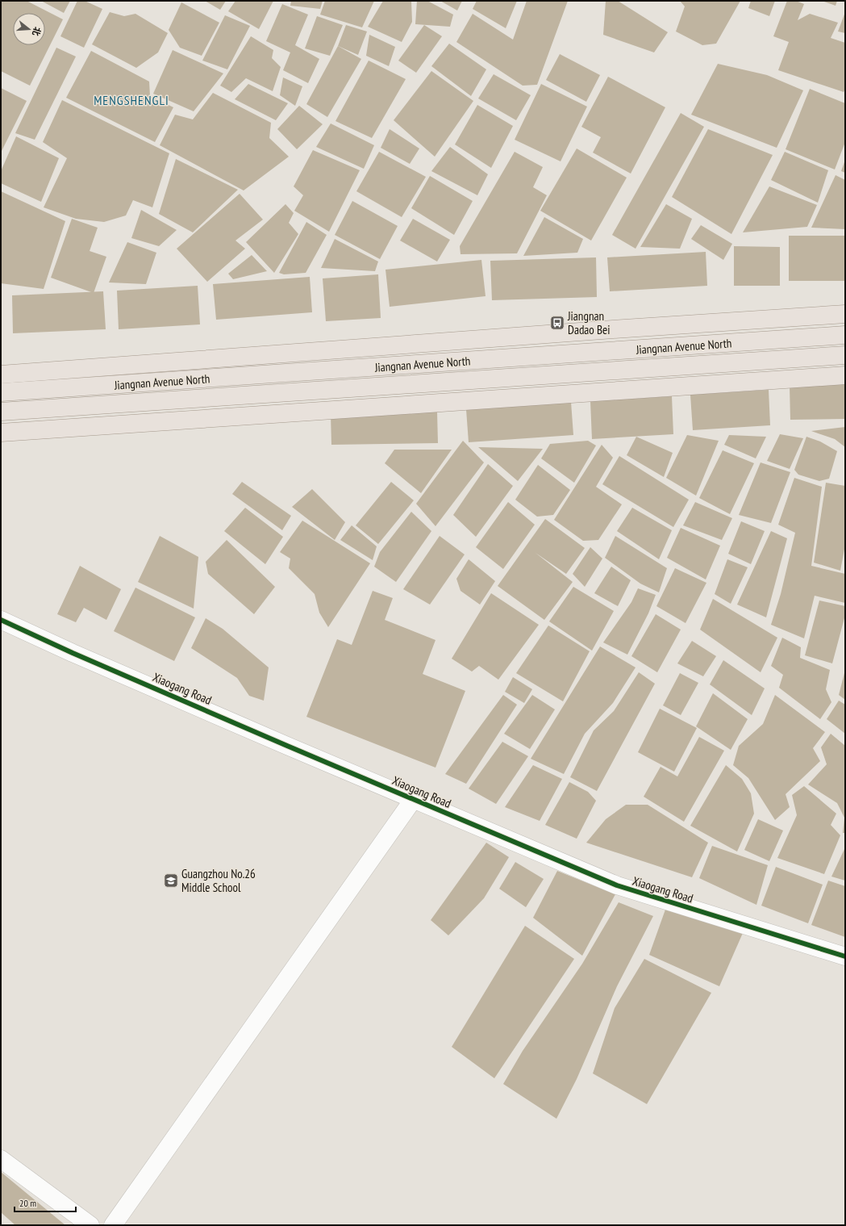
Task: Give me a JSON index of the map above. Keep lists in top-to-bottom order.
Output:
{
  "streets": {
    "main road": ["Jiangnan Avenue North"],
    "street": ["Xiaogang Road"]
  },
  "districts": ["MENGSHENGLI"],
  "places": {
    "bus stop": ["Jiangnan Dadao Bei"],
    "school or university": ["Guangzhou No.26 Middle School"]
  },
  "scale_bar": "20 m",
  "north": "right"
}
